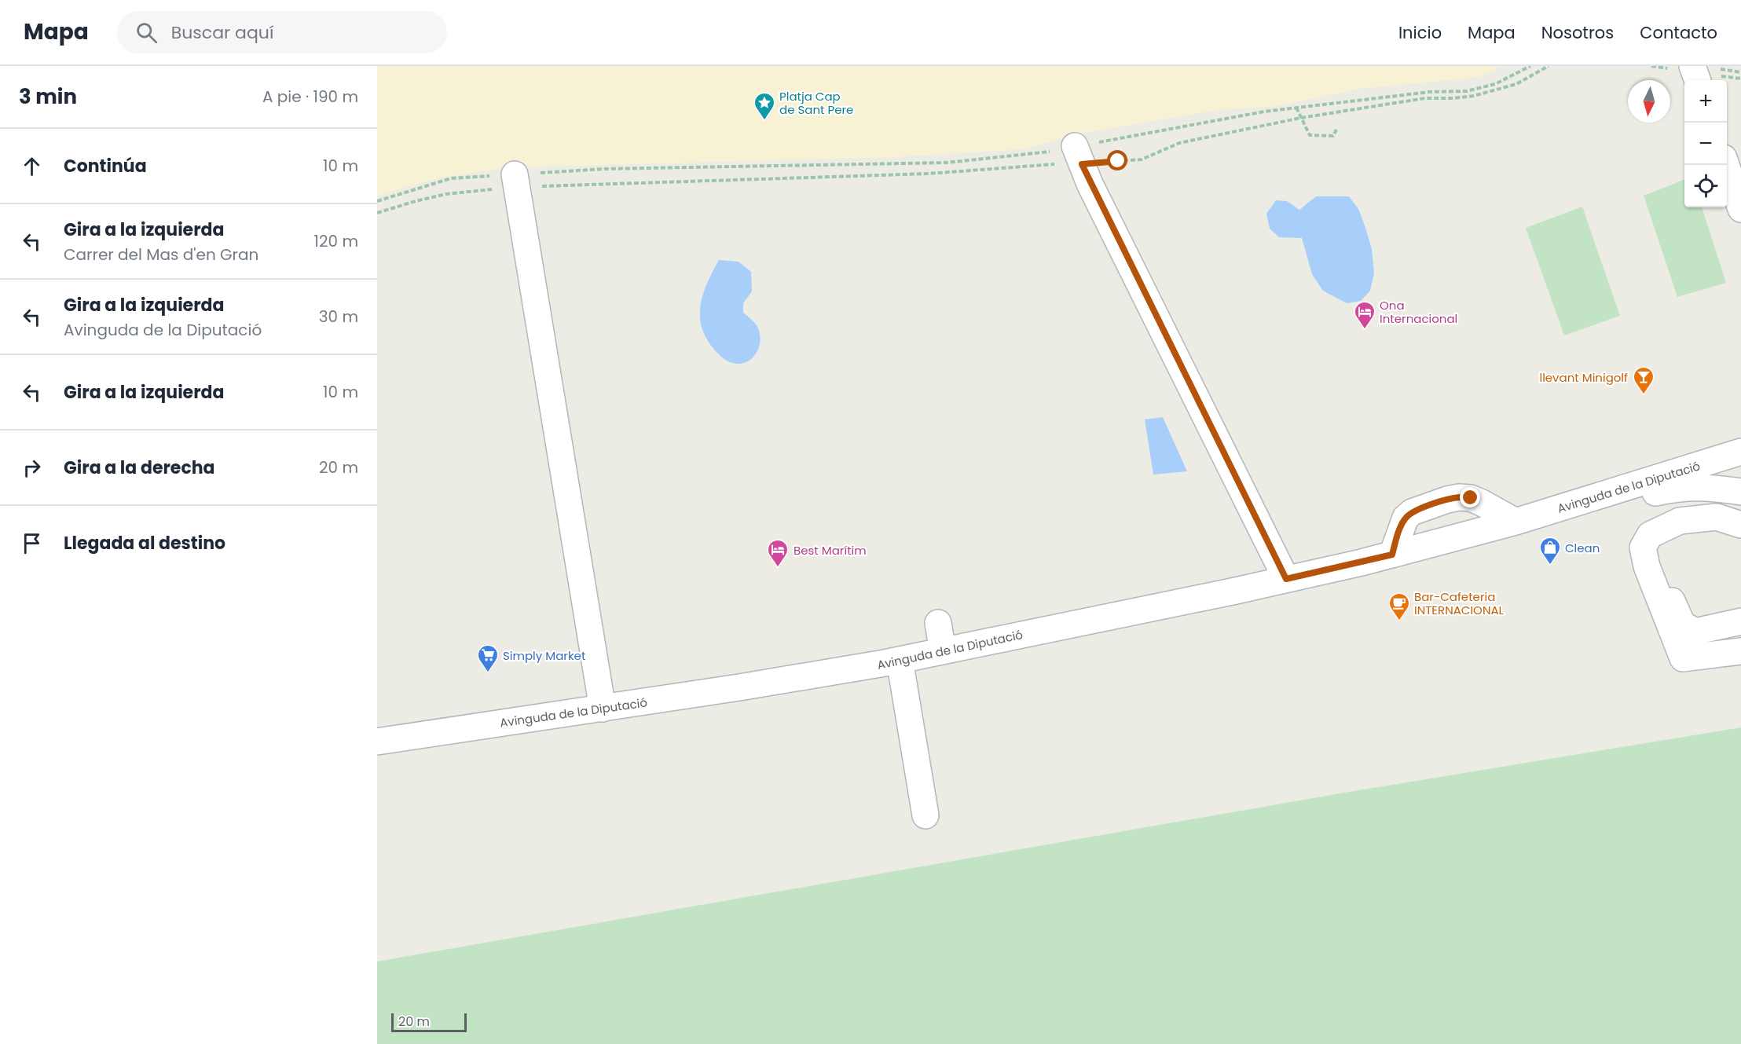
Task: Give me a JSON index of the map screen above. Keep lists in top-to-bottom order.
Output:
{
  "streets": {
    "street": ["Avinguda de la Diputació"]
  },
  "places": {
    "place": ["Platja Cap de Sant Pere"],
    "hotel": ["Ona Internacional", "Best Marítim"],
    "bar": ["llevant Minigolf"],
    "shop": ["Clean"],
    "cafe": ["Bar-Cafeteria INTERNACIONAL"],
    "supermarket": ["Simply Market"]
  },
  "scale_bar": "20 m",
  "north": "bottom",
  "page": {
    "header": "Mapa",
    "search": "Buscar aquí",
    "nav": [
      "Inicio",
      "Mapa",
      "Nosotros",
      "Contacto"
    ],
    "heading": ["3 min", "A pie · 190 m"],
    "map_buttons": ["+", "−"],
    "list": [
      ["Continúa", "10 m"],
      ["Gira a la izquierda", "Carrer del Mas d'en Gran", "120 m"],
      ["Gira a la izquierda", "Avinguda de la Diputació", "30 m"],
      ["Gira a la izquierda", "10 m"],
      ["Gira a la derecha", "20 m"],
      "Llegada al destino"
    ],
    "scale": "20 m"
  }
}
